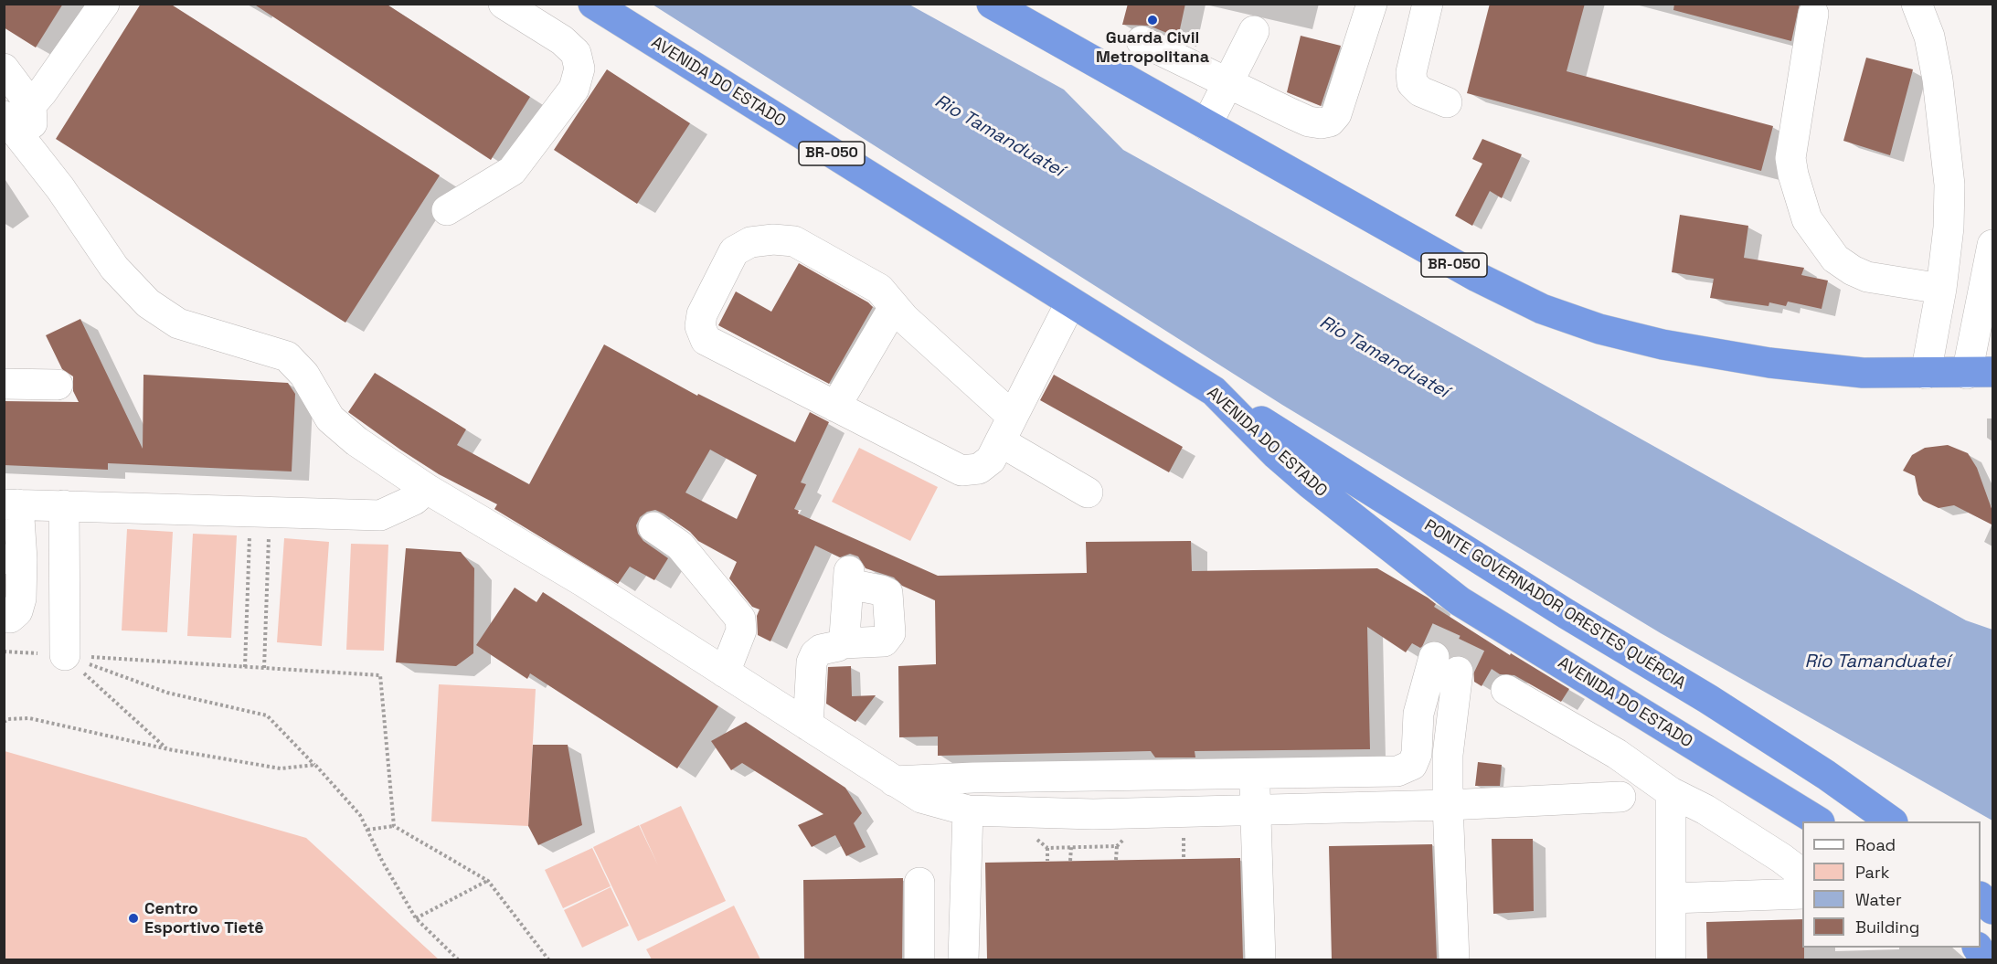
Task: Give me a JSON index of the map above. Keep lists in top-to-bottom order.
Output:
{
  "streets": {
    "highway": ["AVENIDA DO ESTADO", "BR-050", "PONTE GOVERNADOR ORESTES QUÉRCIA"]
  },
  "crossings": [
    ["AVENIDA DO ESTADO", "PONTE GOVERNADOR ORESTES QUÉRCIA"]
  ],
  "water": ["Rio Tamanduateí"],
  "places": ["Guarda Civil Metropolitana", "Centro Esportivo Tietê"],
  "legend": [
    "Road",
    "Park",
    "Water",
    "Building"
  ]
}
